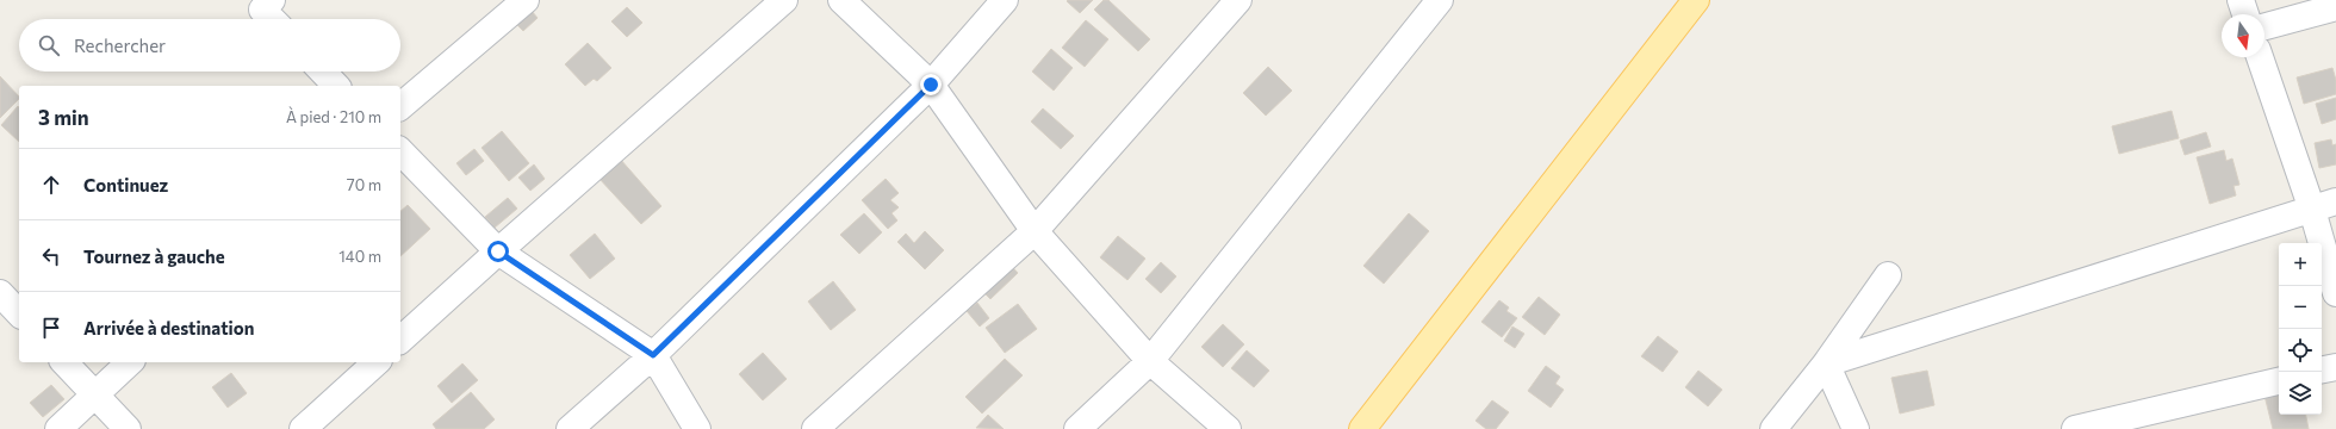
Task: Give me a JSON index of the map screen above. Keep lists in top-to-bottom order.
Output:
{
  "north": "bottom",
  "page": {
    "search": "Rechercher",
    "heading": ["3 min", "À pied · 210 m"],
    "list": [
      ["Continuez", "70 m"],
      ["Tournez à gauche", "140 m"],
      "Arrivée à destination"
    ],
    "map_buttons": ["+", "−"]
  }
}
